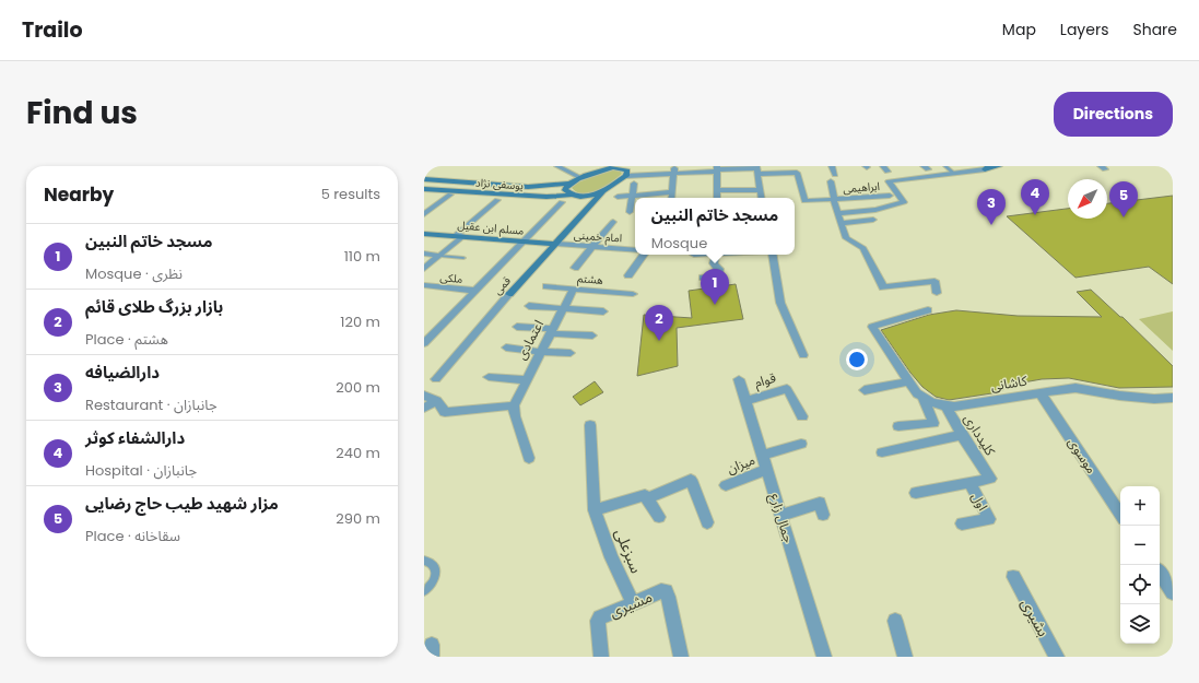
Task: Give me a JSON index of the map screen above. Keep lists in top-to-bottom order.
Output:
{
  "streets": {
    "street": [
      "یوسفی نژاد",
      "ابراهیمی",
      "مسلم ابن عقیل",
      "امام خمینی",
      "ملکی",
      "هشتم",
      "قمی",
      "اعتمادی",
      "قوام",
      "کاشانی",
      "کلیدداری",
      "موسوی",
      "میزان",
      "اول",
      "جمال زارع",
      "سبزعلی",
      "مشیری",
      "بشیری"
    ]
  },
  "crossings": [
    ["یوسفی نژاد", "قمی"],
    ["مسلم ابن عقیل", "امام خمینی"],
    ["مسلم ابن عقیل", "قمی"],
    ["امام خمینی", "قمی"],
    ["هشتم", "اعتمادی"],
    ["قوام", "جمال زارع"],
    ["کاشانی", "کلیدداری"],
    ["کاشانی", "موسوی"],
    ["کلیدداری", "اول"],
    ["میزان", "جمال زارع"],
    ["سبزعلی", "مشیری"]
  ],
  "north": "bottom left",
  "page": {
    "header": "Trailo",
    "nav": ["Map", "Layers", "Share"],
    "title": "Find us",
    "buttons": "Directions",
    "heading": ["Nearby", "5 results"],
    "pins": [
      "4",
      "5",
      "3",
      "1",
      "2"
    ],
    "popup": ["مسجد خاتم النبین", "Mosque"],
    "list": [
      {
        "mark": "1",
        "name": "مسجد خاتم النبین",
        "note": "Mosque · نظری",
        "value": "110 m"
      },
      {
        "mark": "2",
        "name": "بازار بزرگ طلای قائم",
        "note": "Place · هشتم",
        "value": "120 m"
      },
      {
        "mark": "3",
        "name": "دارالضیافه",
        "note": "Restaurant · جانبازان",
        "value": "200 m"
      },
      {
        "mark": "4",
        "name": "دارالشفاء کوثر",
        "note": "Hospital · جانبازان",
        "value": "240 m"
      },
      {
        "mark": "5",
        "name": "مزار شهید طیب حاج رضایی",
        "note": "Place · سقاخانه",
        "value": "290 m"
      }
    ],
    "map_buttons": ["+", "−"]
  }
}
